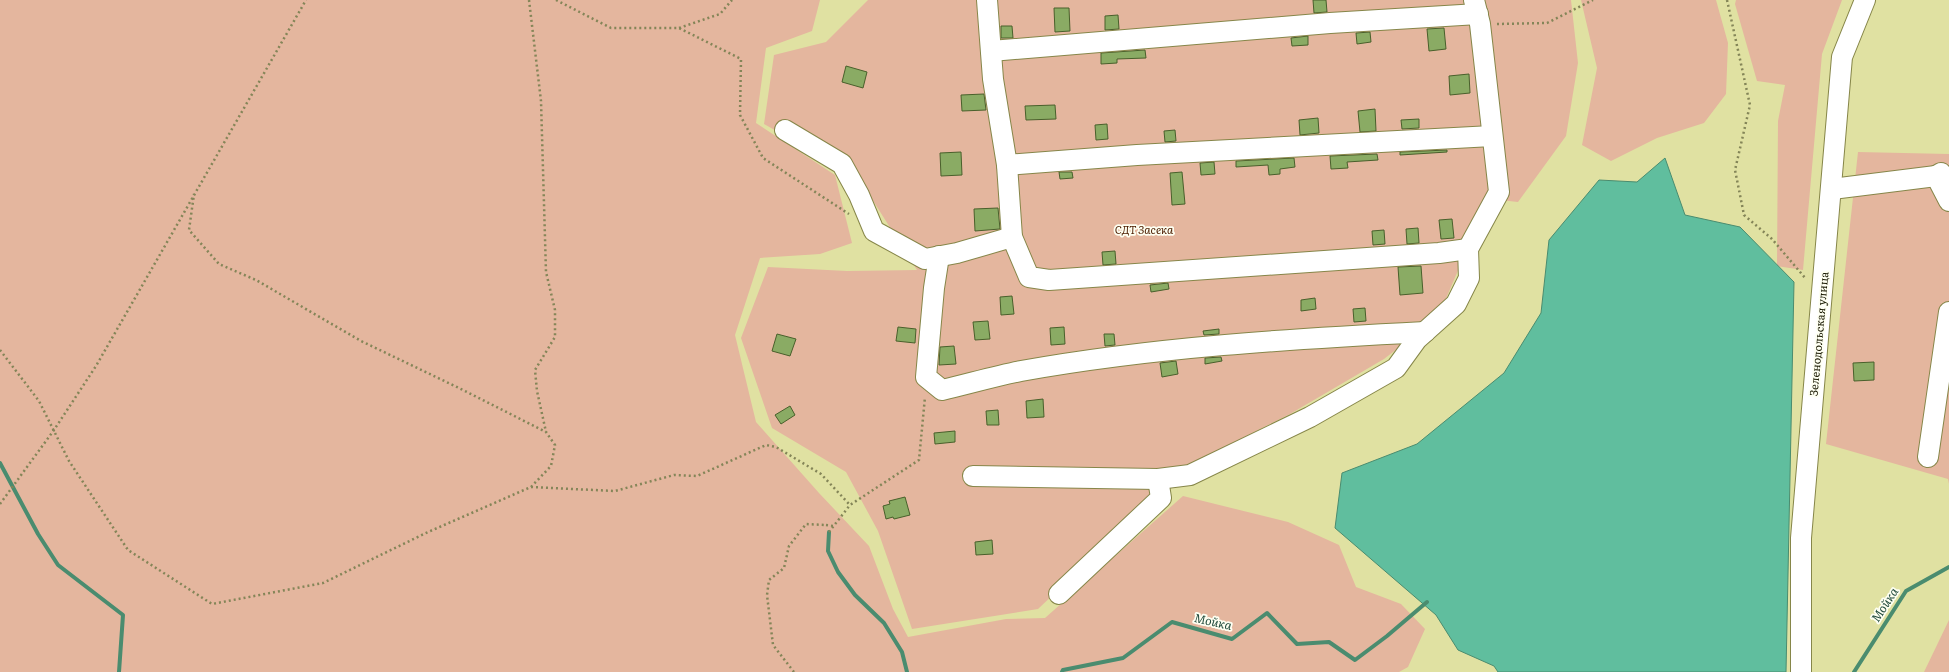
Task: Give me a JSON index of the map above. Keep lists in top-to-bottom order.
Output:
{
  "streets": {
    "street": ["Зеленодольская улица"]
  },
  "water": ["Мойка"],
  "parks": ["СДТ Засека"]
}
